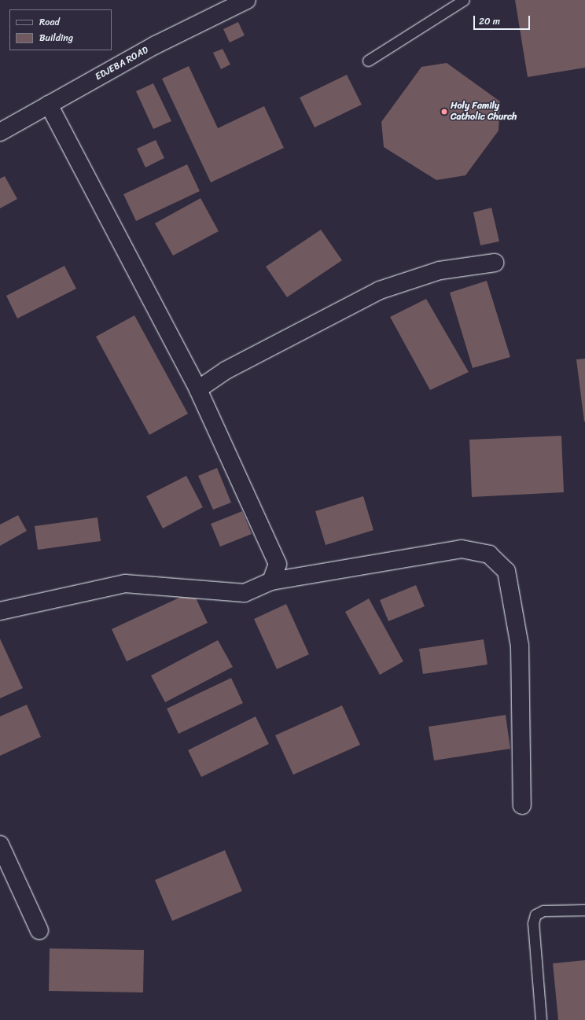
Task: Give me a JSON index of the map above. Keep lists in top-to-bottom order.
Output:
{
  "streets": {
    "street": ["EDJEBA ROAD"]
  },
  "places": ["Holy Family Catholic Church"],
  "legend": ["Road", "Building"],
  "scale_bar": "20 m"
}
